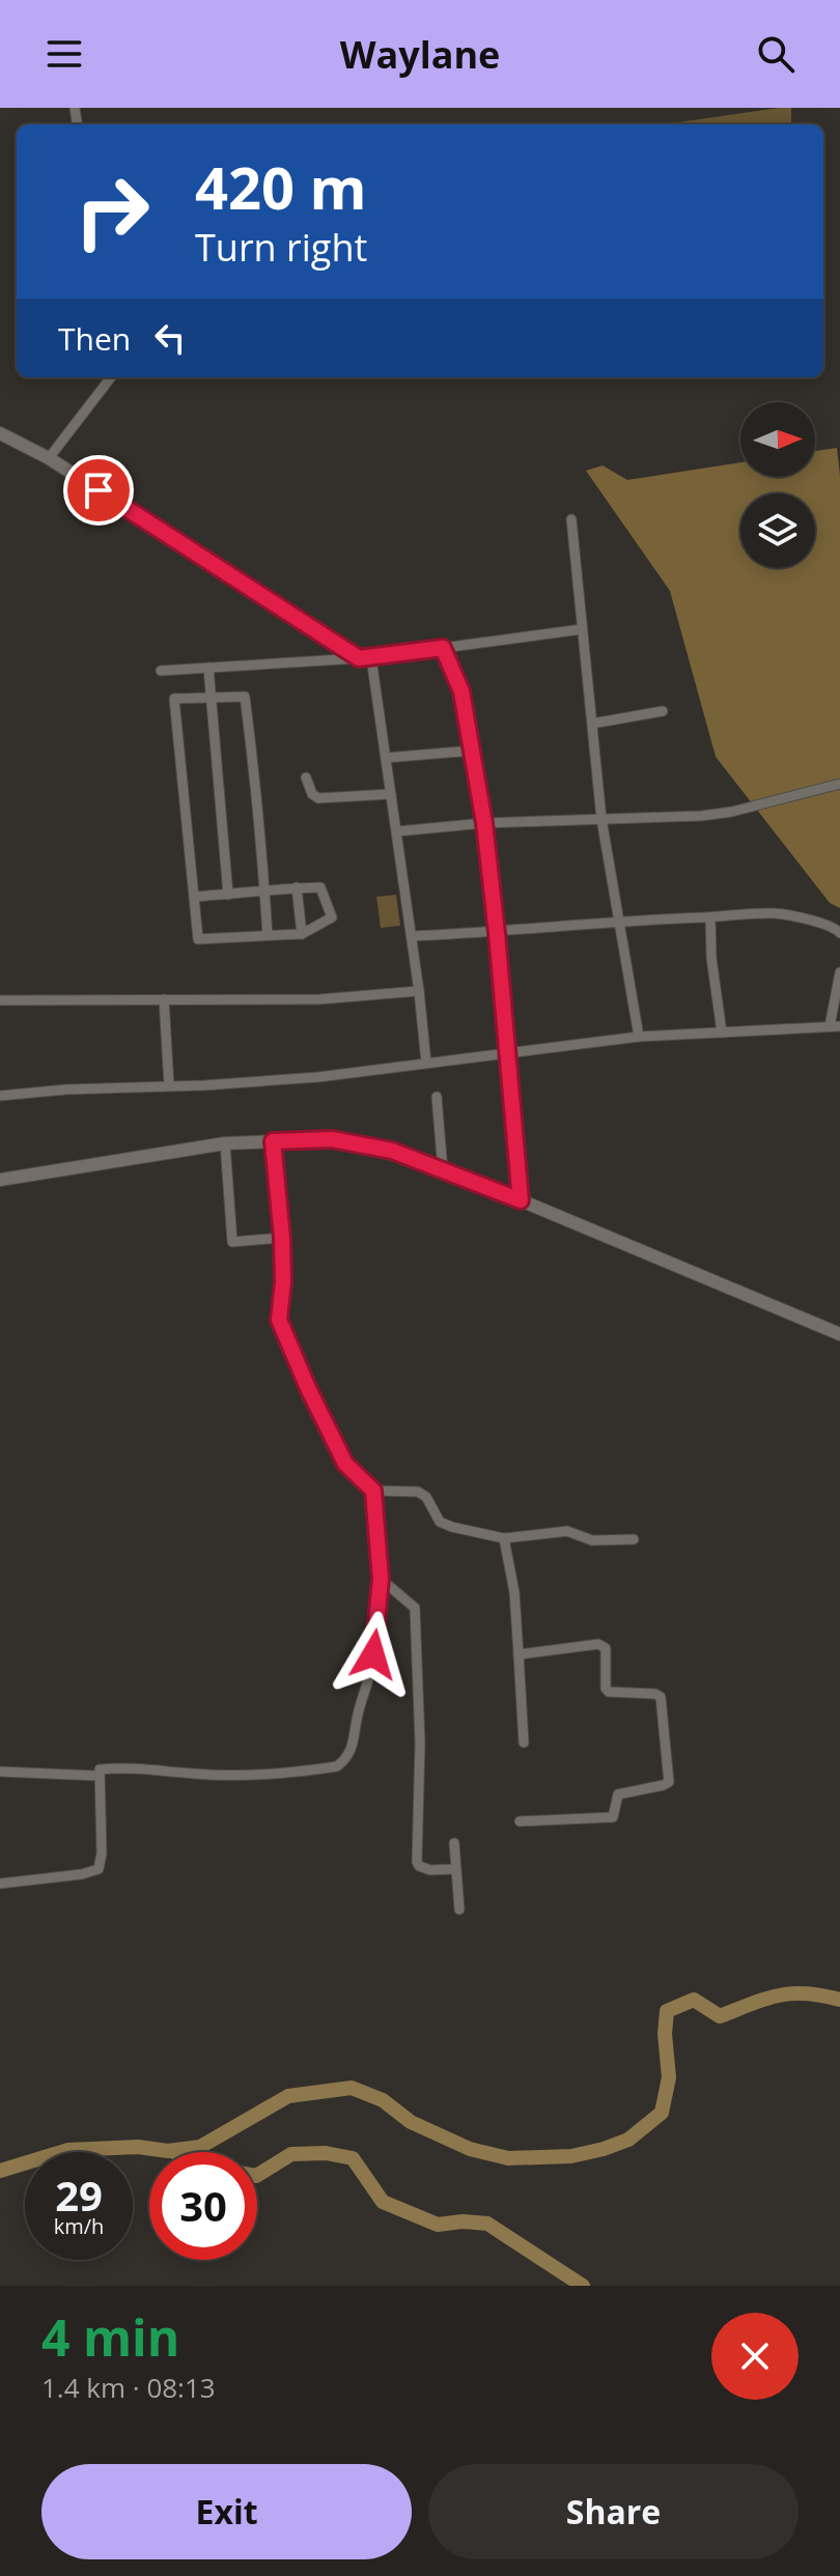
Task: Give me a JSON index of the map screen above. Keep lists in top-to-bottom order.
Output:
{
  "north": "right",
  "page": {
    "header": "Waylane",
    "turn": ["420 m", "Turn right"],
    "then": "Then",
    "speed": "29 km/h",
    "limit": "30",
    "heading": ["4 min", "1.4 km · 08:13"],
    "buttons": ["Exit", "Share"]
  }
}
